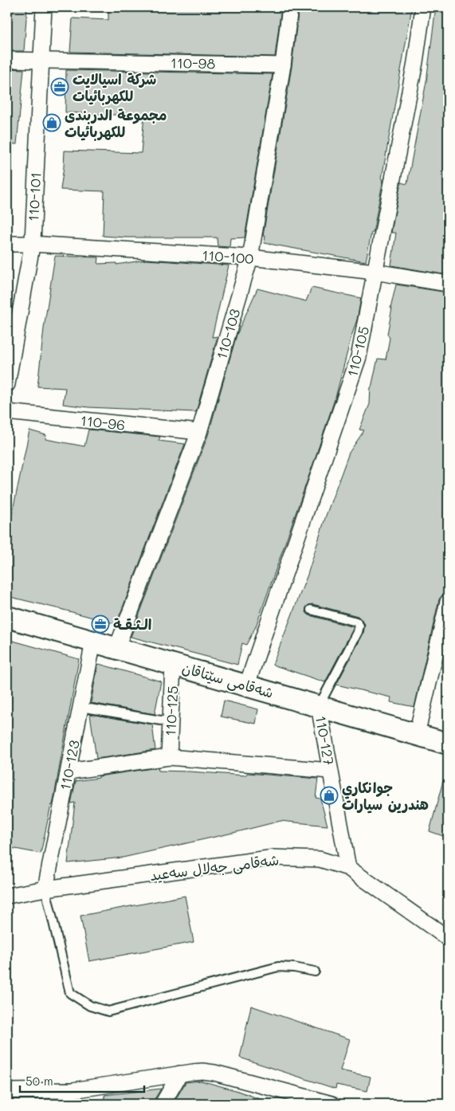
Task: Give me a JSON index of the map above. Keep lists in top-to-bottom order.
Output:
{
  "streets": {
    "main road": ["شەقامی سێتاقان"],
    "street": [
      "110-98",
      "110-101",
      "110-100",
      "110-103",
      "110-105",
      "110-96",
      "110-125",
      "110-127",
      "110-123",
      "شەقامی جەلال سەعید"
    ]
  },
  "crossings": [
    ["110-98", "110-101"],
    ["110-98", "110-103"],
    ["110-101", "110-100"],
    ["110-100", "110-103"],
    ["110-100", "110-105"],
    ["110-103", "110-96"],
    ["110-103", "شەقامی سێتاقان"],
    ["110-105", "شەقامی سێتاقان"],
    ["شەقامی سێتاقان", "110-125"],
    ["شەقامی سێتاقان", "110-127"],
    ["شەقامی سێتاقان", "110-123"],
    ["110-127", "شەقامی جەلال سەعید"],
    ["110-123", "شەقامی جەلال سەعید"]
  ],
  "places": {
    "office": ["شركة اسيالايت للكهربائيات", "الـثـقـة"],
    "shop": ["مجموعة الدربندی للكهربائیات", "جوانكاري هندرين سيارات"]
  },
  "scale_bar": "50 m"
}
